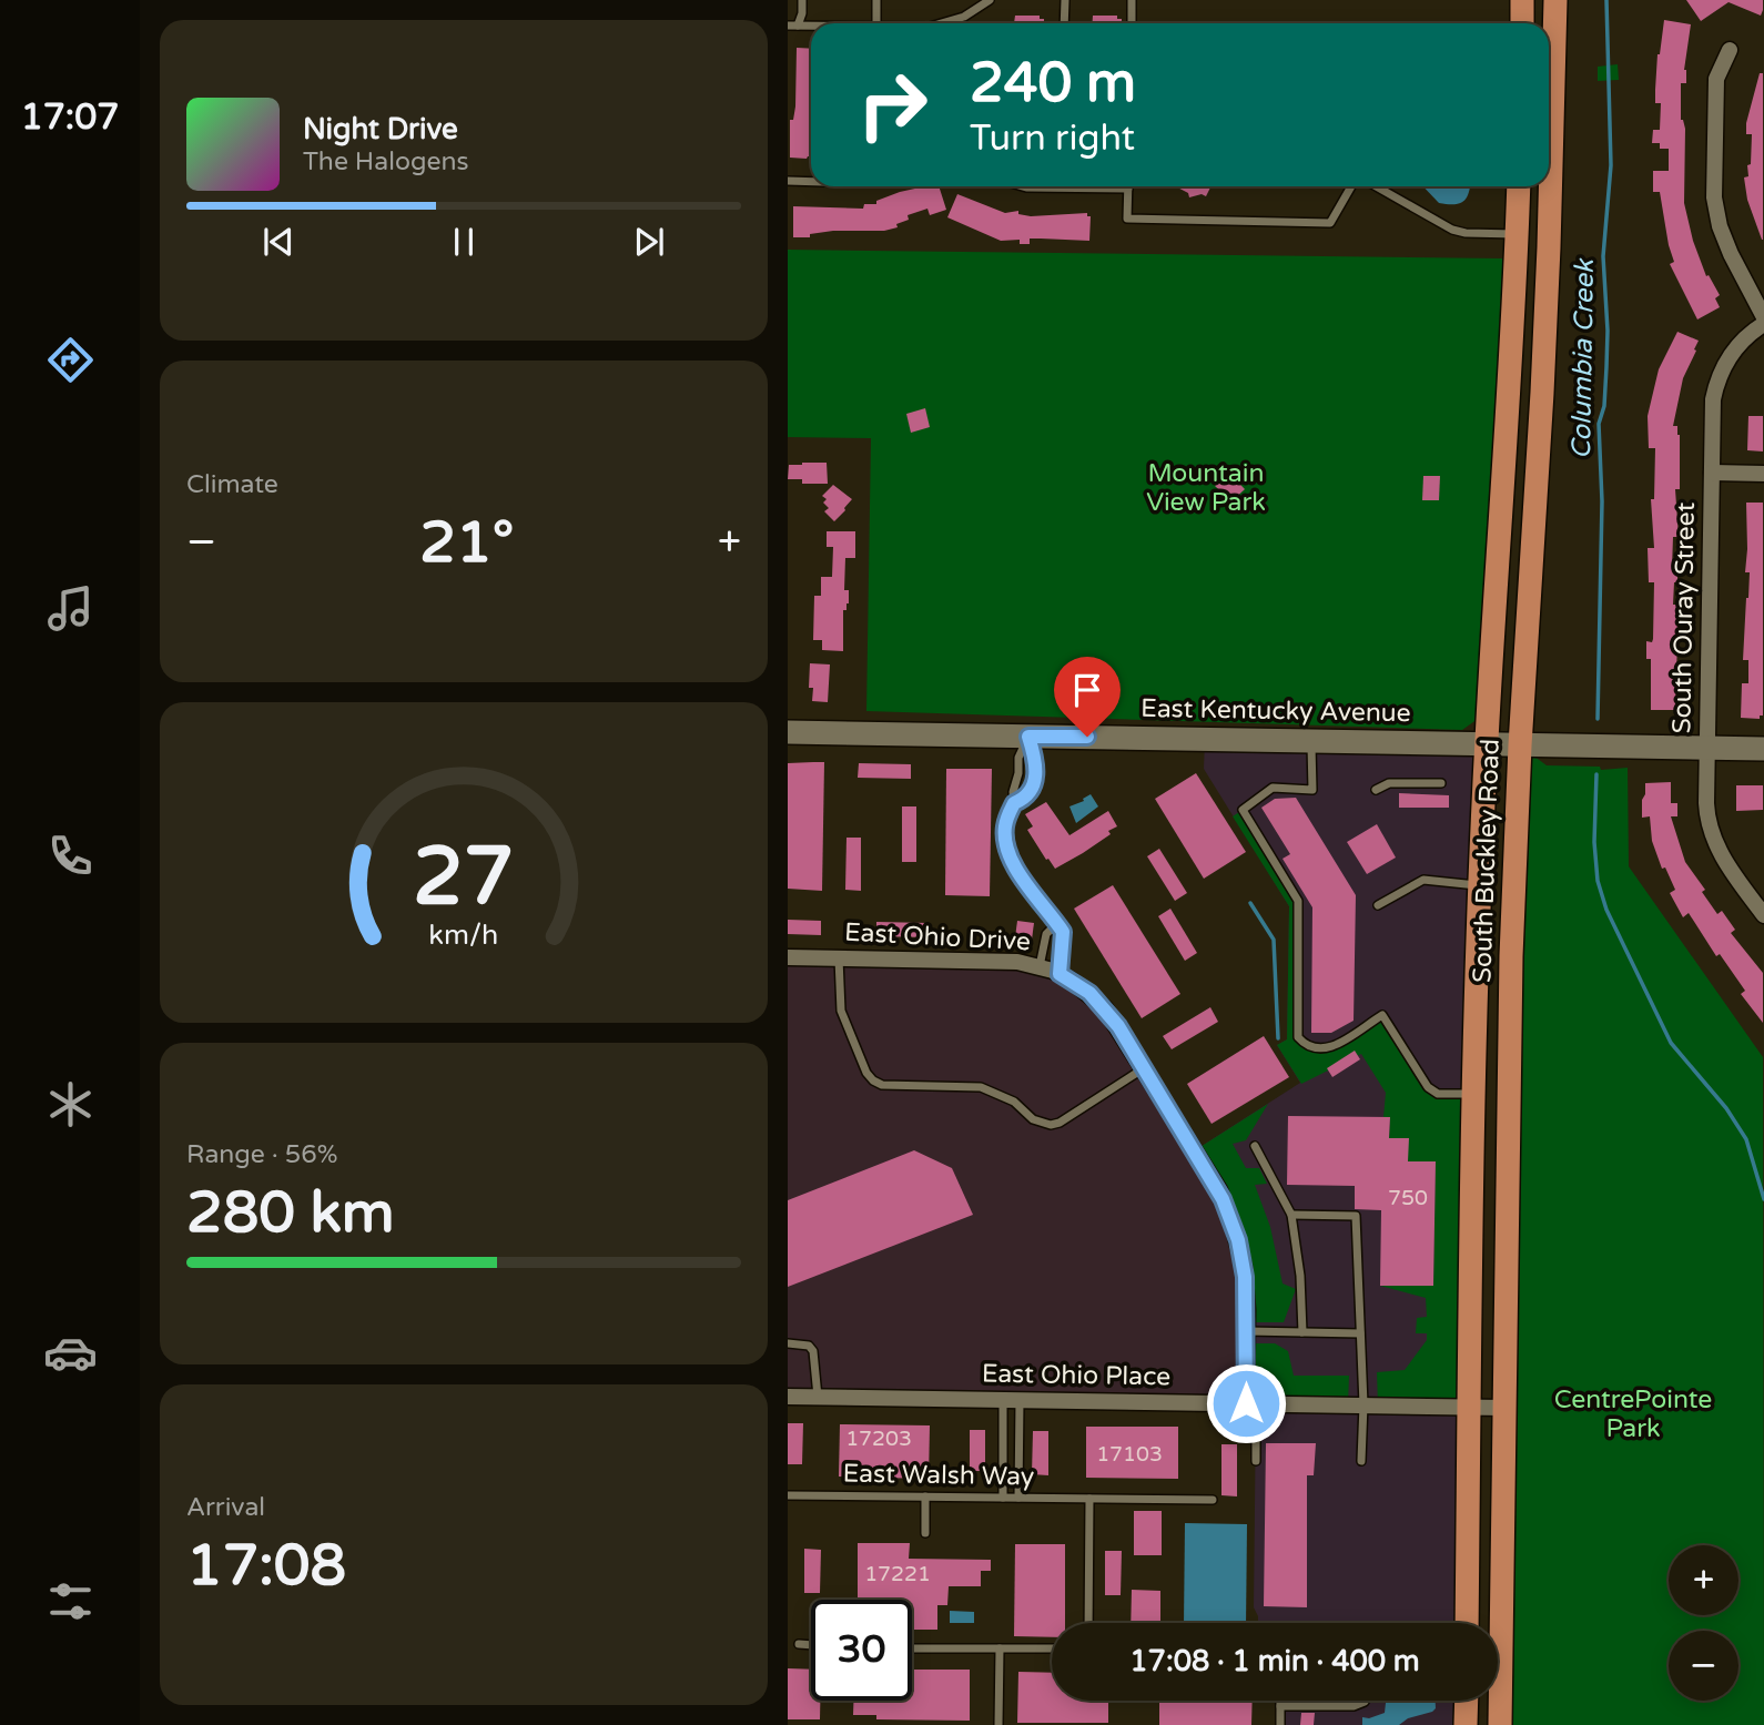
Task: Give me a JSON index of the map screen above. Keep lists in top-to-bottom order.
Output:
{
  "streets": {
    "main road": ["South Buckley Road"],
    "street": [
      "South Ouray Street",
      "East Kentucky Avenue",
      "East Ohio Drive",
      "East Ohio Place"
    ],
    "lane": ["East Walsh Way"]
  },
  "crossings": [
    ["South Ouray Street", "East Kentucky Avenue"],
    ["East Kentucky Avenue", "South Buckley Road"],
    ["South Buckley Road", "East Ohio Place"],
    ["East Ohio Drive", "East Ohio Place"]
  ],
  "water": ["Columbia Creek"],
  "parks": ["Mountain View Park", "CentrePointe Park"],
  "house_numbers": [
    "750",
    "17203",
    "17103",
    "17221"
  ],
  "page": {
    "tabs": "17:07",
    "turn": ["240 m", "Turn right"],
    "song": ["Night Drive", "The Halogens"],
    "tile": [
      "Climate",
      ["Range · 56%", "280 km"],
      ["Arrival", "17:08"]
    ],
    "heat": ["−", "21°", "+"],
    "map_buttons": ["+", "−"],
    "limit": "30",
    "trip": "17:08 · 1 min · 400 m",
    "gauge": ["27", "km/h"]
  }
}
